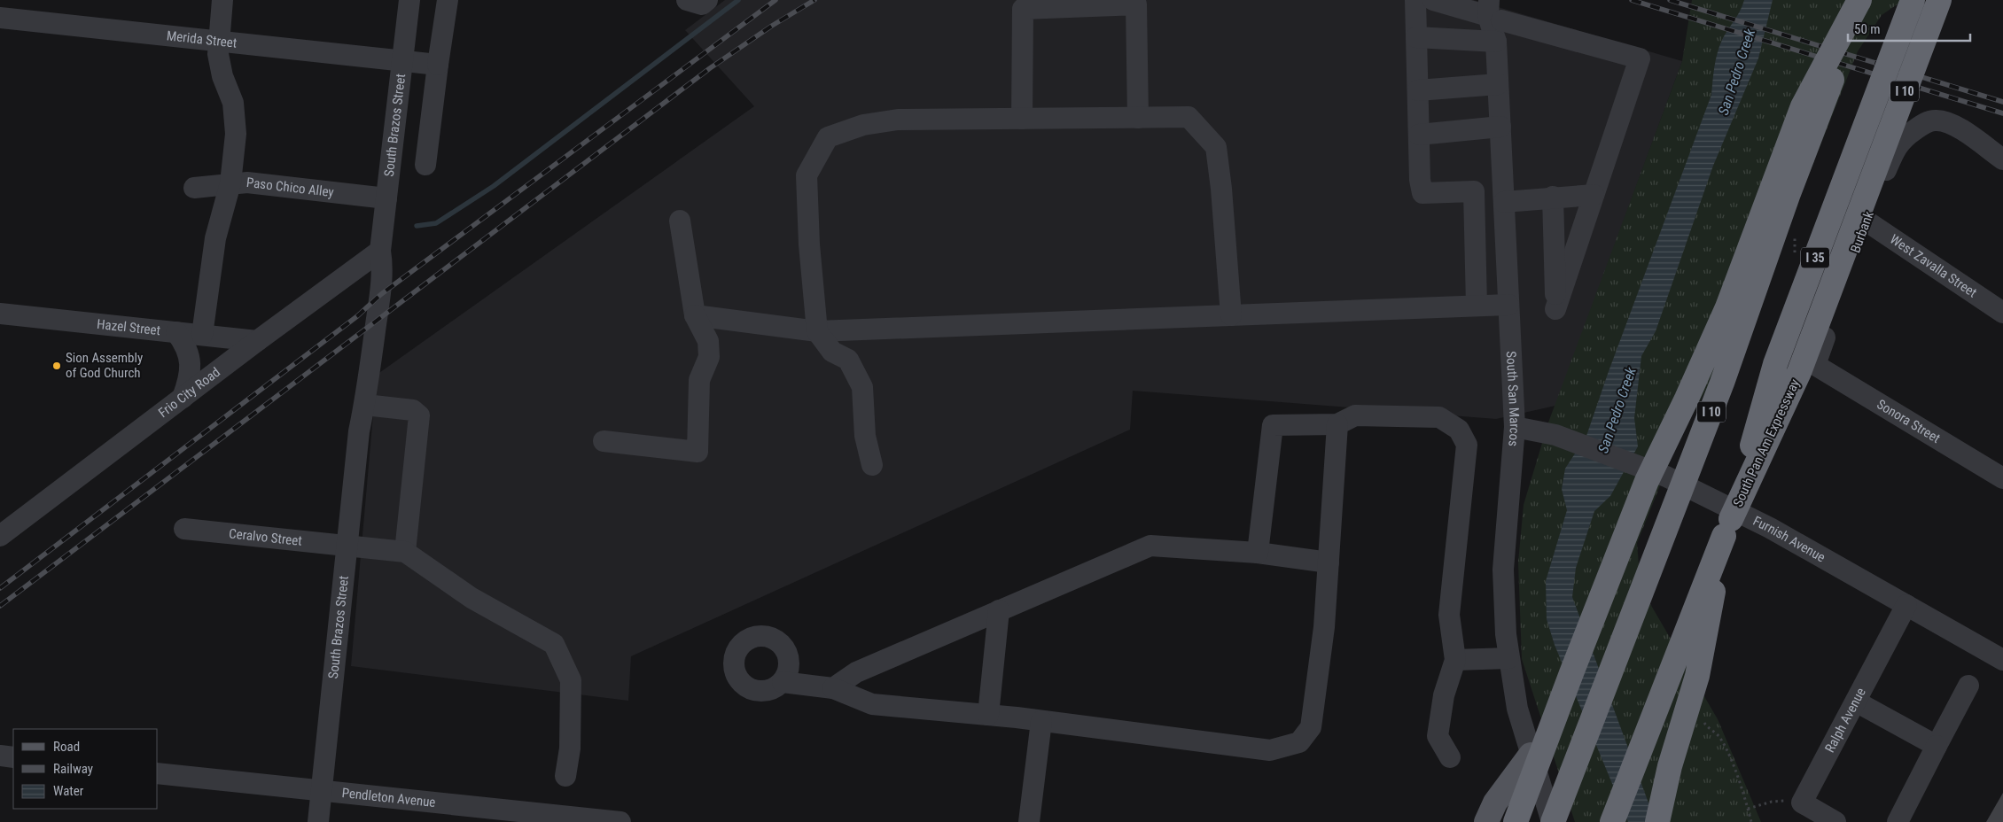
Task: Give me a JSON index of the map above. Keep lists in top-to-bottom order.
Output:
{
  "streets": {
    "highway": ["I 10", "I 35", "South Pan Am Expressway"],
    "street": [
      "Merida Street",
      "South Brazos Street",
      "Paso Chico Alley",
      "Burbank",
      "West Zavalla Street",
      "Hazel Street",
      "Frio City Road",
      "South San Marcos",
      "Sonora Street",
      "Ceralvo Street",
      "Furnish Avenue",
      "Ralph Avenue",
      "Pendleton Avenue"
    ]
  },
  "crossings": [
    ["Merida Street", "South Brazos Street"],
    ["I 10", "South San Marcos"],
    ["South Brazos Street", "Paso Chico Alley"],
    ["South Brazos Street", "Frio City Road"],
    ["South Brazos Street", "Ceralvo Street"],
    ["South Brazos Street", "Pendleton Avenue"],
    ["Burbank", "West Zavalla Street"],
    ["Burbank", "Sonora Street"],
    ["Hazel Street", "Frio City Road"],
    ["South San Marcos", "Furnish Avenue"],
    ["Furnish Avenue", "Ralph Avenue"]
  ],
  "water": ["San Pedro Creek"],
  "places": ["Sion Assembly of God Church"],
  "legend": ["Road", "Railway", "Water"],
  "scale_bar": "50 m"
}
